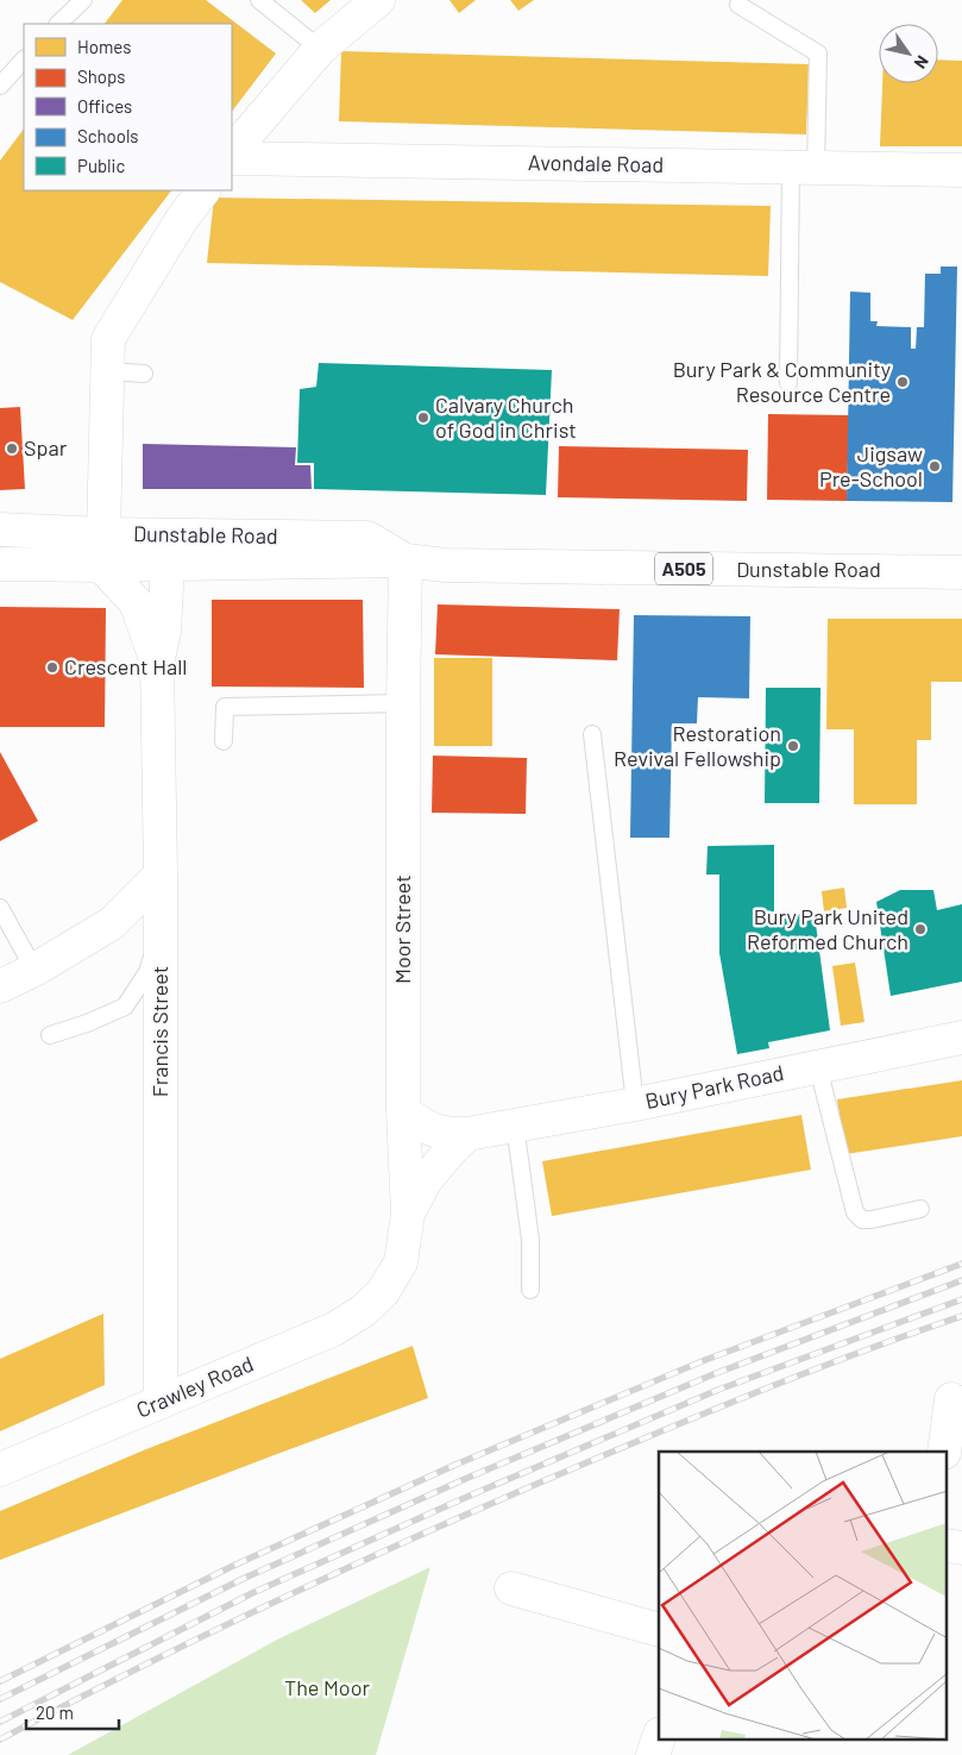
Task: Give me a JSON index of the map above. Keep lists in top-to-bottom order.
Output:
{
  "streets": {
    "street": [
      "Avondale Road",
      "Dunstable Road",
      "A505",
      "Moor Street",
      "Francis Street",
      "Bury Park Road",
      "Crawley Road"
    ]
  },
  "crossings": [
    ["Dunstable Road", "Moor Street"],
    ["Dunstable Road", "Francis Street"],
    ["Moor Street", "Bury Park Road"],
    ["Moor Street", "Crawley Road"],
    ["Francis Street", "Crawley Road"]
  ],
  "parks": ["The Moor"],
  "places": [
    "Bury Park & Community Resource Centre",
    "Calvary Church of God in Christ",
    "Spar",
    "Jigsaw Pre-School",
    "Crescent Hall",
    "Restoration Revival Fellowship",
    "Bury Park United Reformed Church"
  ],
  "legend": [
    "Homes",
    "Shops",
    "Offices",
    "Schools",
    "Public"
  ],
  "scale_bar": "20 m",
  "north": "bottom right"
}
